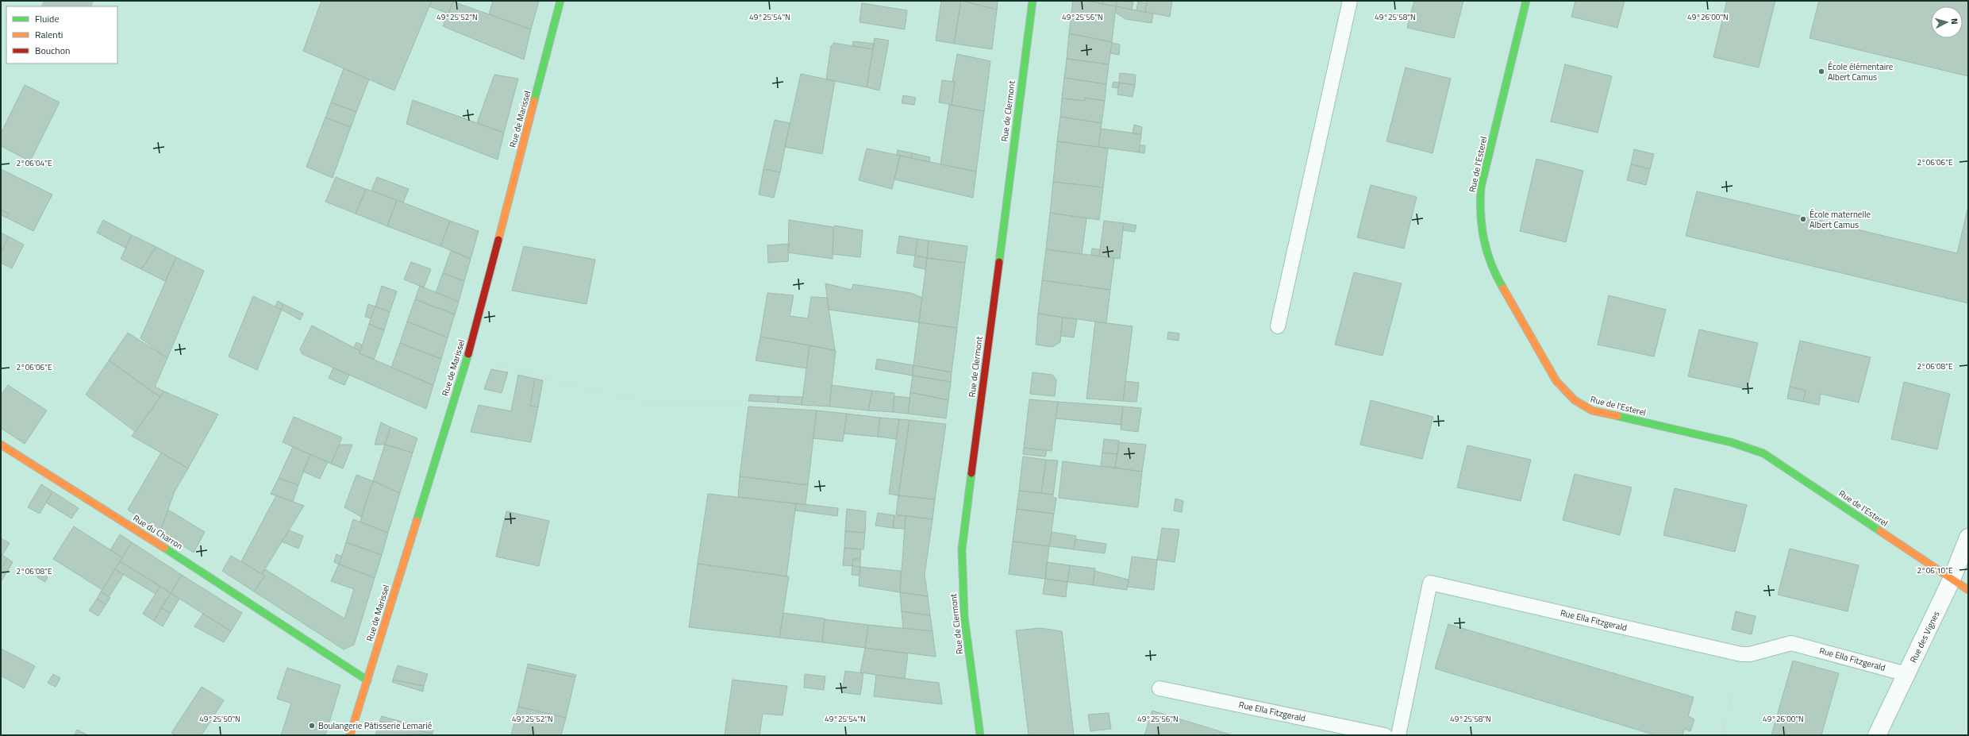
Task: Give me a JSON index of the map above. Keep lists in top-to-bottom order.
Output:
{
  "streets": {
    "street": [
      "Rue de Clermont",
      "Rue de Marissel",
      "Rue de l'Esterel",
      "Rue du Charron",
      "Rue des Vignes"
    ],
    "lane": ["Rue Ella Fitzgerald"]
  },
  "crossings": [
    ["Rue de Marissel", "Rue du Charron"],
    ["Rue de l'Esterel", "Rue des Vignes"],
    ["Rue Ella Fitzgerald", "Rue des Vignes"]
  ],
  "places": ["École élémentaire Albert Camus", "École maternelle Albert Camus", "Boulangerie Pâtisserie Lemarié"],
  "legend": ["Fluide", "Ralenti", "Bouchon"],
  "north": "right",
  "coordinates": [
    "49°25'52\"N",
    "49°25'54\"N",
    "49°25'56\"N",
    "49°25'58\"N",
    "49°26'00\"N",
    "2°06'06\"E",
    "2°06'04\"E",
    "2°06'08\"E",
    "2°06'10\"E",
    "49°25'50\"N"
  ]
}
